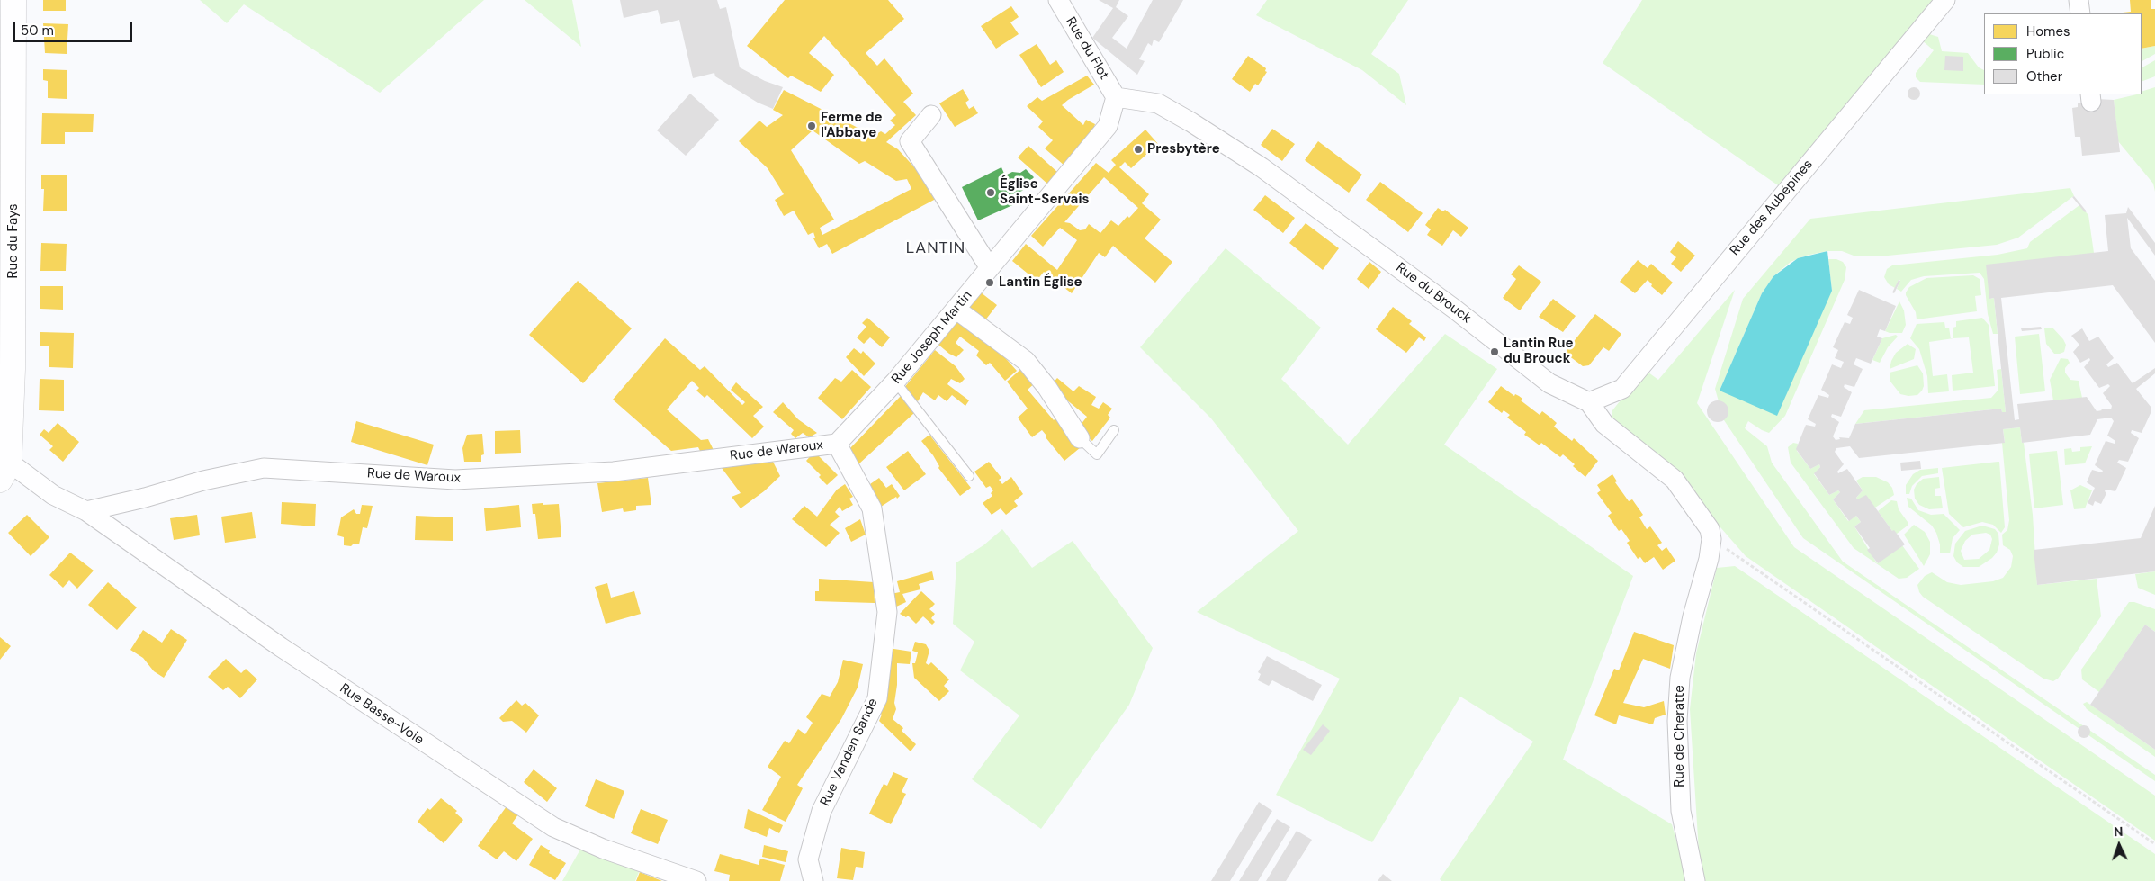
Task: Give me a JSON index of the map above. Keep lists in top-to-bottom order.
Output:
{
  "streets": {
    "street": [
      "Rue du Flot",
      "Rue des Aubépines",
      "Rue du Fays",
      "Rue du Brouck",
      "Rue Joseph Martin",
      "Rue de Waroux",
      "Rue Basse-Voie",
      "Rue de Cheratte",
      "Rue Vanden Sande"
    ]
  },
  "crossings": [
    ["Rue du Flot", "Rue du Brouck"],
    ["Rue du Flot", "Rue Joseph Martin"],
    ["Rue des Aubépines", "Rue du Brouck"],
    ["Rue du Brouck", "Rue Joseph Martin"],
    ["Rue du Brouck", "Rue de Cheratte"],
    ["Rue Joseph Martin", "Rue de Waroux"],
    ["Rue Joseph Martin", "Rue Vanden Sande"],
    ["Rue de Waroux", "Rue Basse-Voie"],
    ["Rue de Waroux", "Rue Vanden Sande"]
  ],
  "districts": ["LANTIN"],
  "places": [
    "Ferme de l'Abbaye",
    "Presbytère",
    "Église Saint-Servais",
    "Lantin Église",
    "Lantin Rue du Brouck"
  ],
  "legend": ["Homes", "Public", "Other"],
  "scale_bar": "50 m",
  "north": "top"
}
